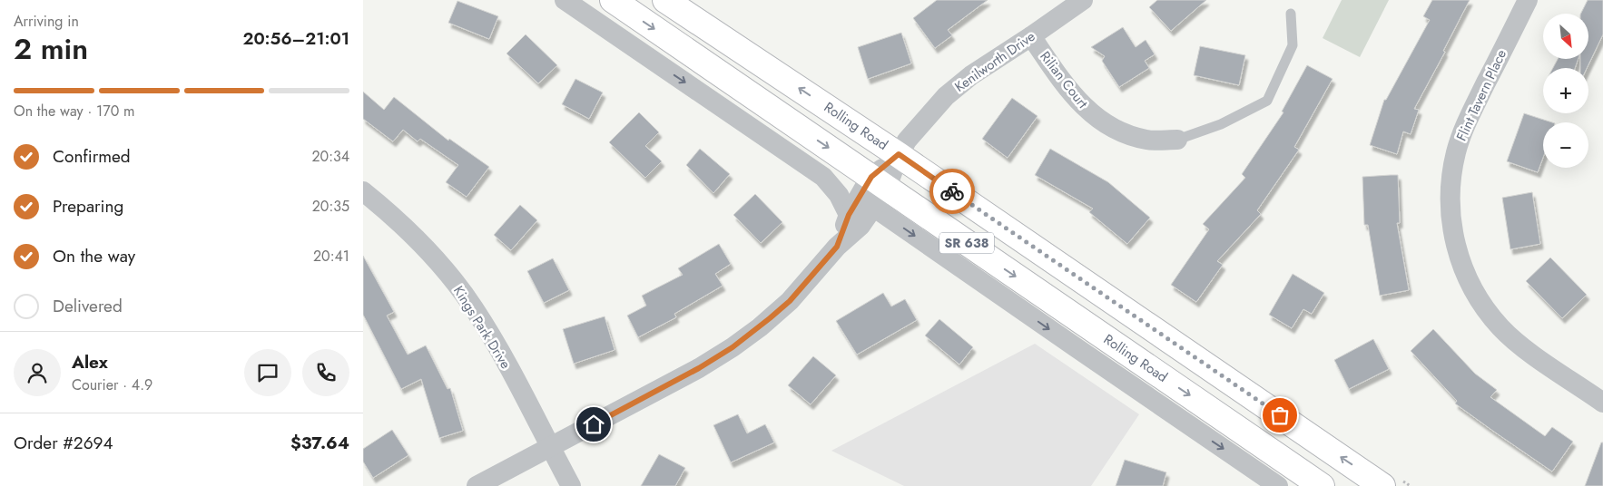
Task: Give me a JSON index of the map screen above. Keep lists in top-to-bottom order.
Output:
{
  "streets": {
    "main road": ["Rolling Road", "SR 638"],
    "street": [
      "Kenilworth Drive",
      "Rilian Court",
      "Flint Tavern Place",
      "Kings Park Drive"
    ]
  },
  "crossings": [
    ["Kenilworth Drive", "Rilian Court"],
    ["Kenilworth Drive", "Rolling Road"],
    ["Kenilworth Drive", "Kings Park Drive"]
  ],
  "north": "bottom right",
  "page": {
    "heading": ["2 min", "Arriving in", "20:56–21:01"],
    "panel": [
      "Alex",
      "Courier · 4.9",
      "Order #2694",
      "$37.64"
    ],
    "map_buttons": ["+", "−"],
    "bar": "On the way · 170 m",
    "list": [
      ["Confirmed", "20:34"],
      ["Preparing", "20:35"],
      ["On the way", "20:41"],
      "Delivered"
    ]
  }
}
